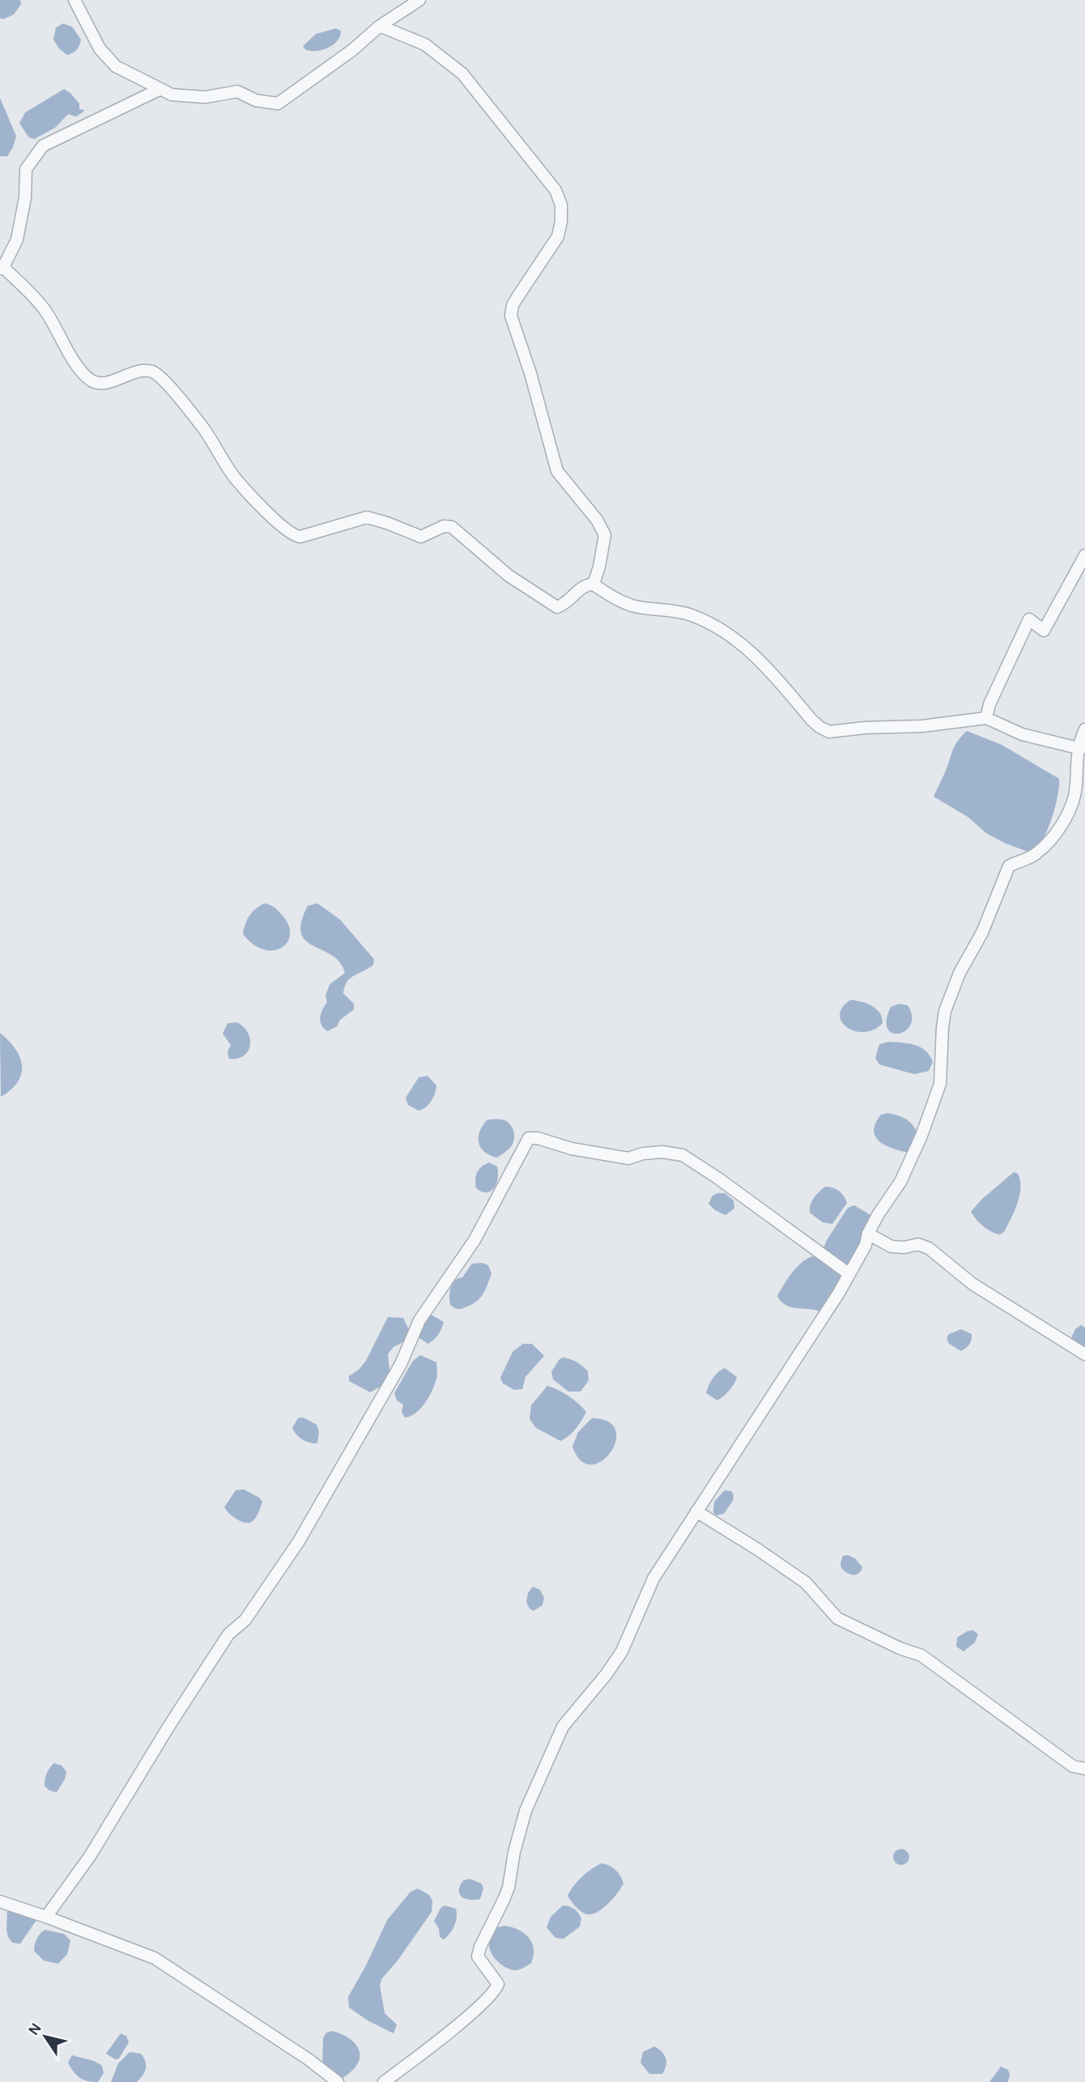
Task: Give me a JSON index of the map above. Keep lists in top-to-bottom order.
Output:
{
  "north": "top left"
}
